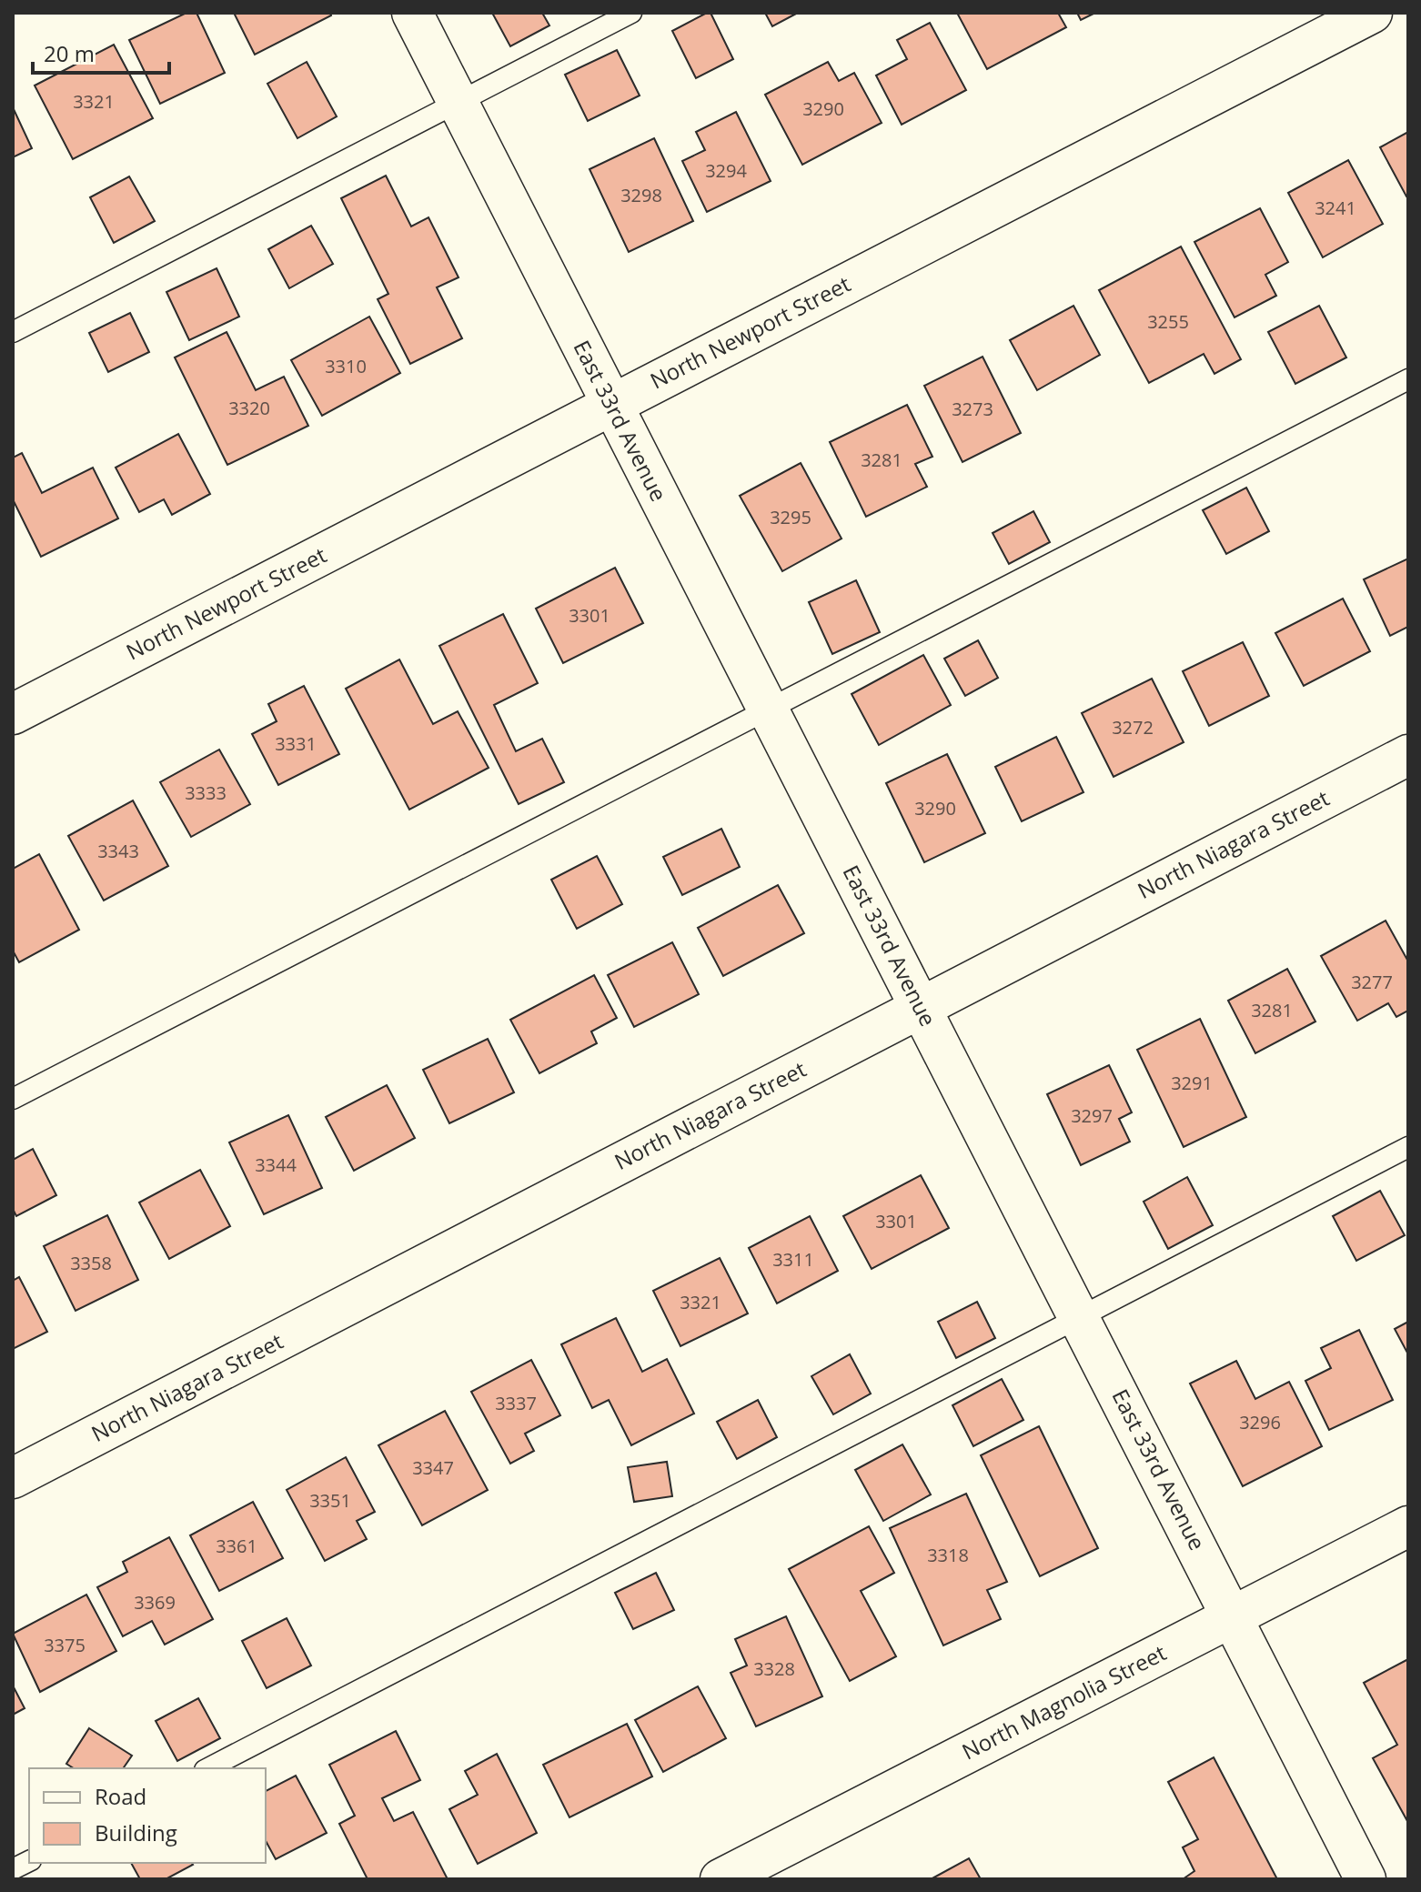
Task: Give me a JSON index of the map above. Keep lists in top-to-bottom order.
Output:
{
  "streets": {
    "street": [
      "North Newport Street",
      "East 33rd Avenue",
      "North Niagara Street",
      "North Magnolia Street"
    ]
  },
  "crossings": [
    ["North Newport Street", "East 33rd Avenue"],
    ["East 33rd Avenue", "North Niagara Street"],
    ["East 33rd Avenue", "North Magnolia Street"]
  ],
  "house_numbers": [
    "3321",
    "3290",
    "3294",
    "3298",
    "3241",
    "3255",
    "3310",
    "3320",
    "3273",
    "3281",
    "3295",
    "3301",
    "3272",
    "3331",
    "3333",
    "3290",
    "3343",
    "3277",
    "3281",
    "3291",
    "3297",
    "3344",
    "3301",
    "3311",
    "3358",
    "3321",
    "3337",
    "3296",
    "3347",
    "3351",
    "3361",
    "3318",
    "3369",
    "3375",
    "3328"
  ],
  "legend": ["Road", "Building"],
  "scale_bar": "20 m"
}
